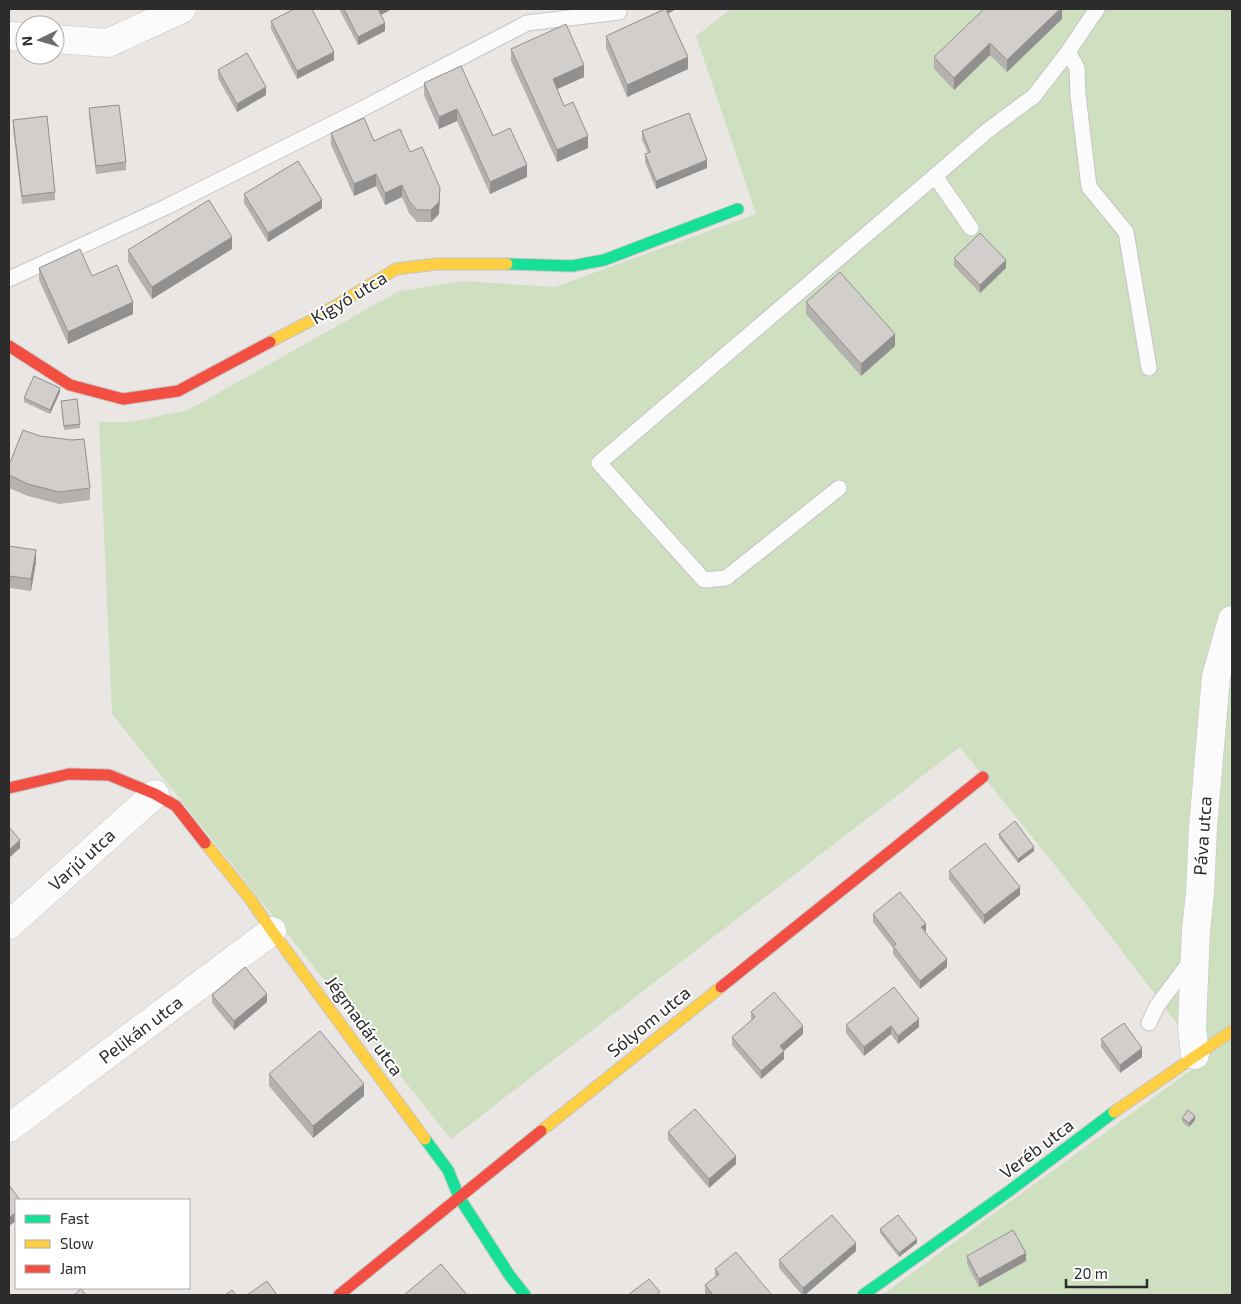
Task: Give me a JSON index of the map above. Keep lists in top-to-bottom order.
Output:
{
  "streets": {
    "street": [
      "Kígyó utca",
      "Páva utca",
      "Varjú utca",
      "Sólyom utca",
      "Jégmadár utca",
      "Pelikán utca",
      "Veréb utca"
    ]
  },
  "crossings": [
    ["Páva utca", "Veréb utca"],
    ["Varjú utca", "Jégmadár utca"],
    ["Sólyom utca", "Jégmadár utca"],
    ["Jégmadár utca", "Pelikán utca"]
  ],
  "legend": ["Fast", "Slow", "Jam"],
  "scale_bar": "20 m",
  "north": "left"
}
